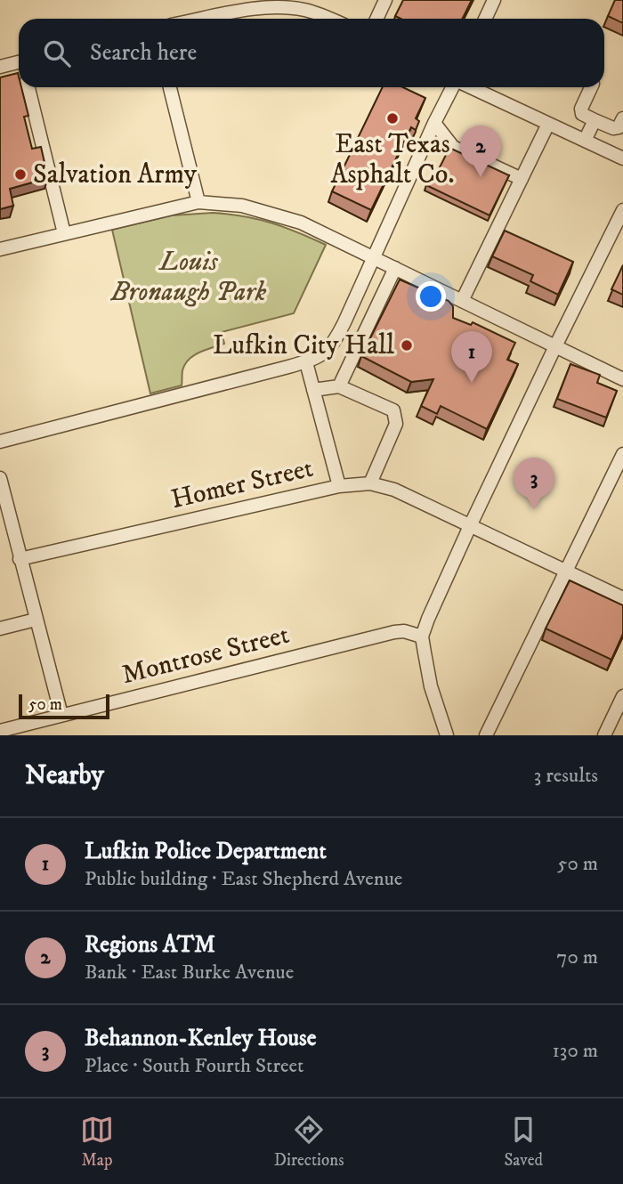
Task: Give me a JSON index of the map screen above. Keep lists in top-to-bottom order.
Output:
{
  "streets": {
    "street": ["Homer Street", "Montrose Street"]
  },
  "parks": ["Louis Bronaugh Park"],
  "places": ["East Texas Asphalt Co.", "Salvation Army", "Lufkin City Hall"],
  "scale_bar": "50 m",
  "page": {
    "search": "Search here",
    "pins": ["2", "1", "3"],
    "scale": "50 m",
    "heading": ["Nearby", "3 results"],
    "list": [
      {
        "mark": "1",
        "name": "Lufkin Police Department",
        "note": "Public building · East Shepherd Avenue",
        "value": "50 m"
      },
      {
        "mark": "2",
        "name": "Regions ATM",
        "note": "Bank · East Burke Avenue",
        "value": "70 m"
      },
      {
        "mark": "3",
        "name": "Behannon-Kenley House",
        "note": "Place · South Fourth Street",
        "value": "130 m"
      }
    ],
    "nav": ["Map", "Directions", "Saved"]
  }
}
